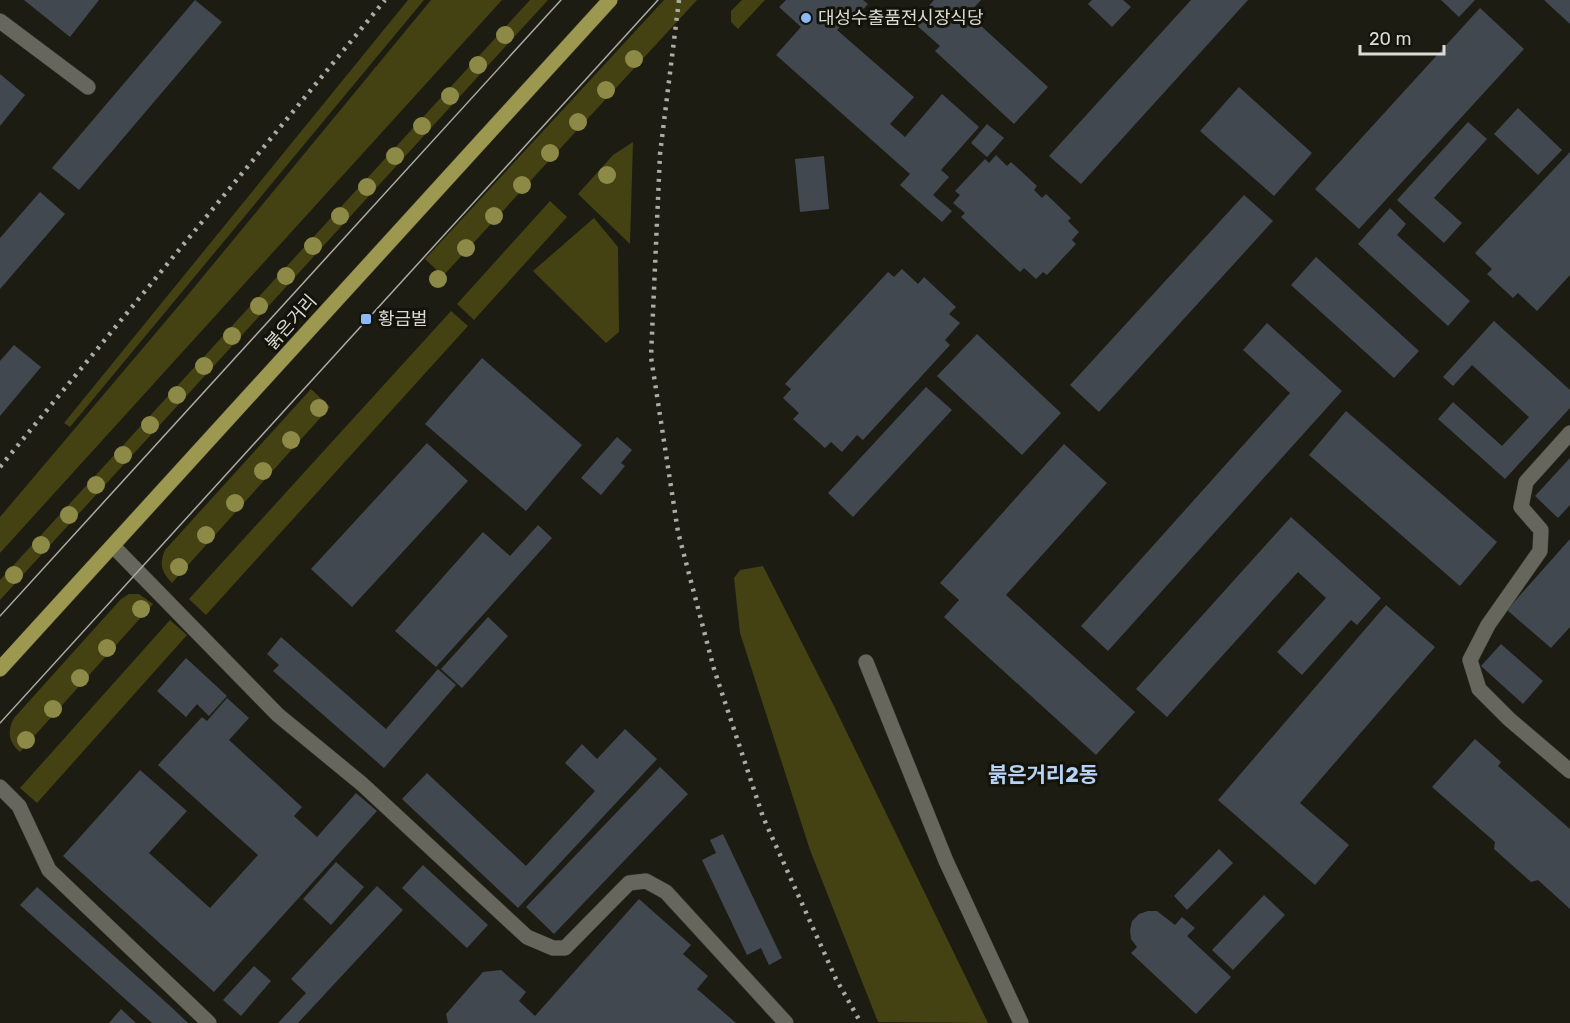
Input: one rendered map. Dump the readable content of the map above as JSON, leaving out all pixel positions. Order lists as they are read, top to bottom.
{
  "streets": {
    "main road": ["붉은거리"]
  },
  "districts": ["붉은거리2동"],
  "places": {
    "other": ["대성수출품전시장식당"],
    "transit": ["황금벌"]
  },
  "scale_bar": "20 m"
}
